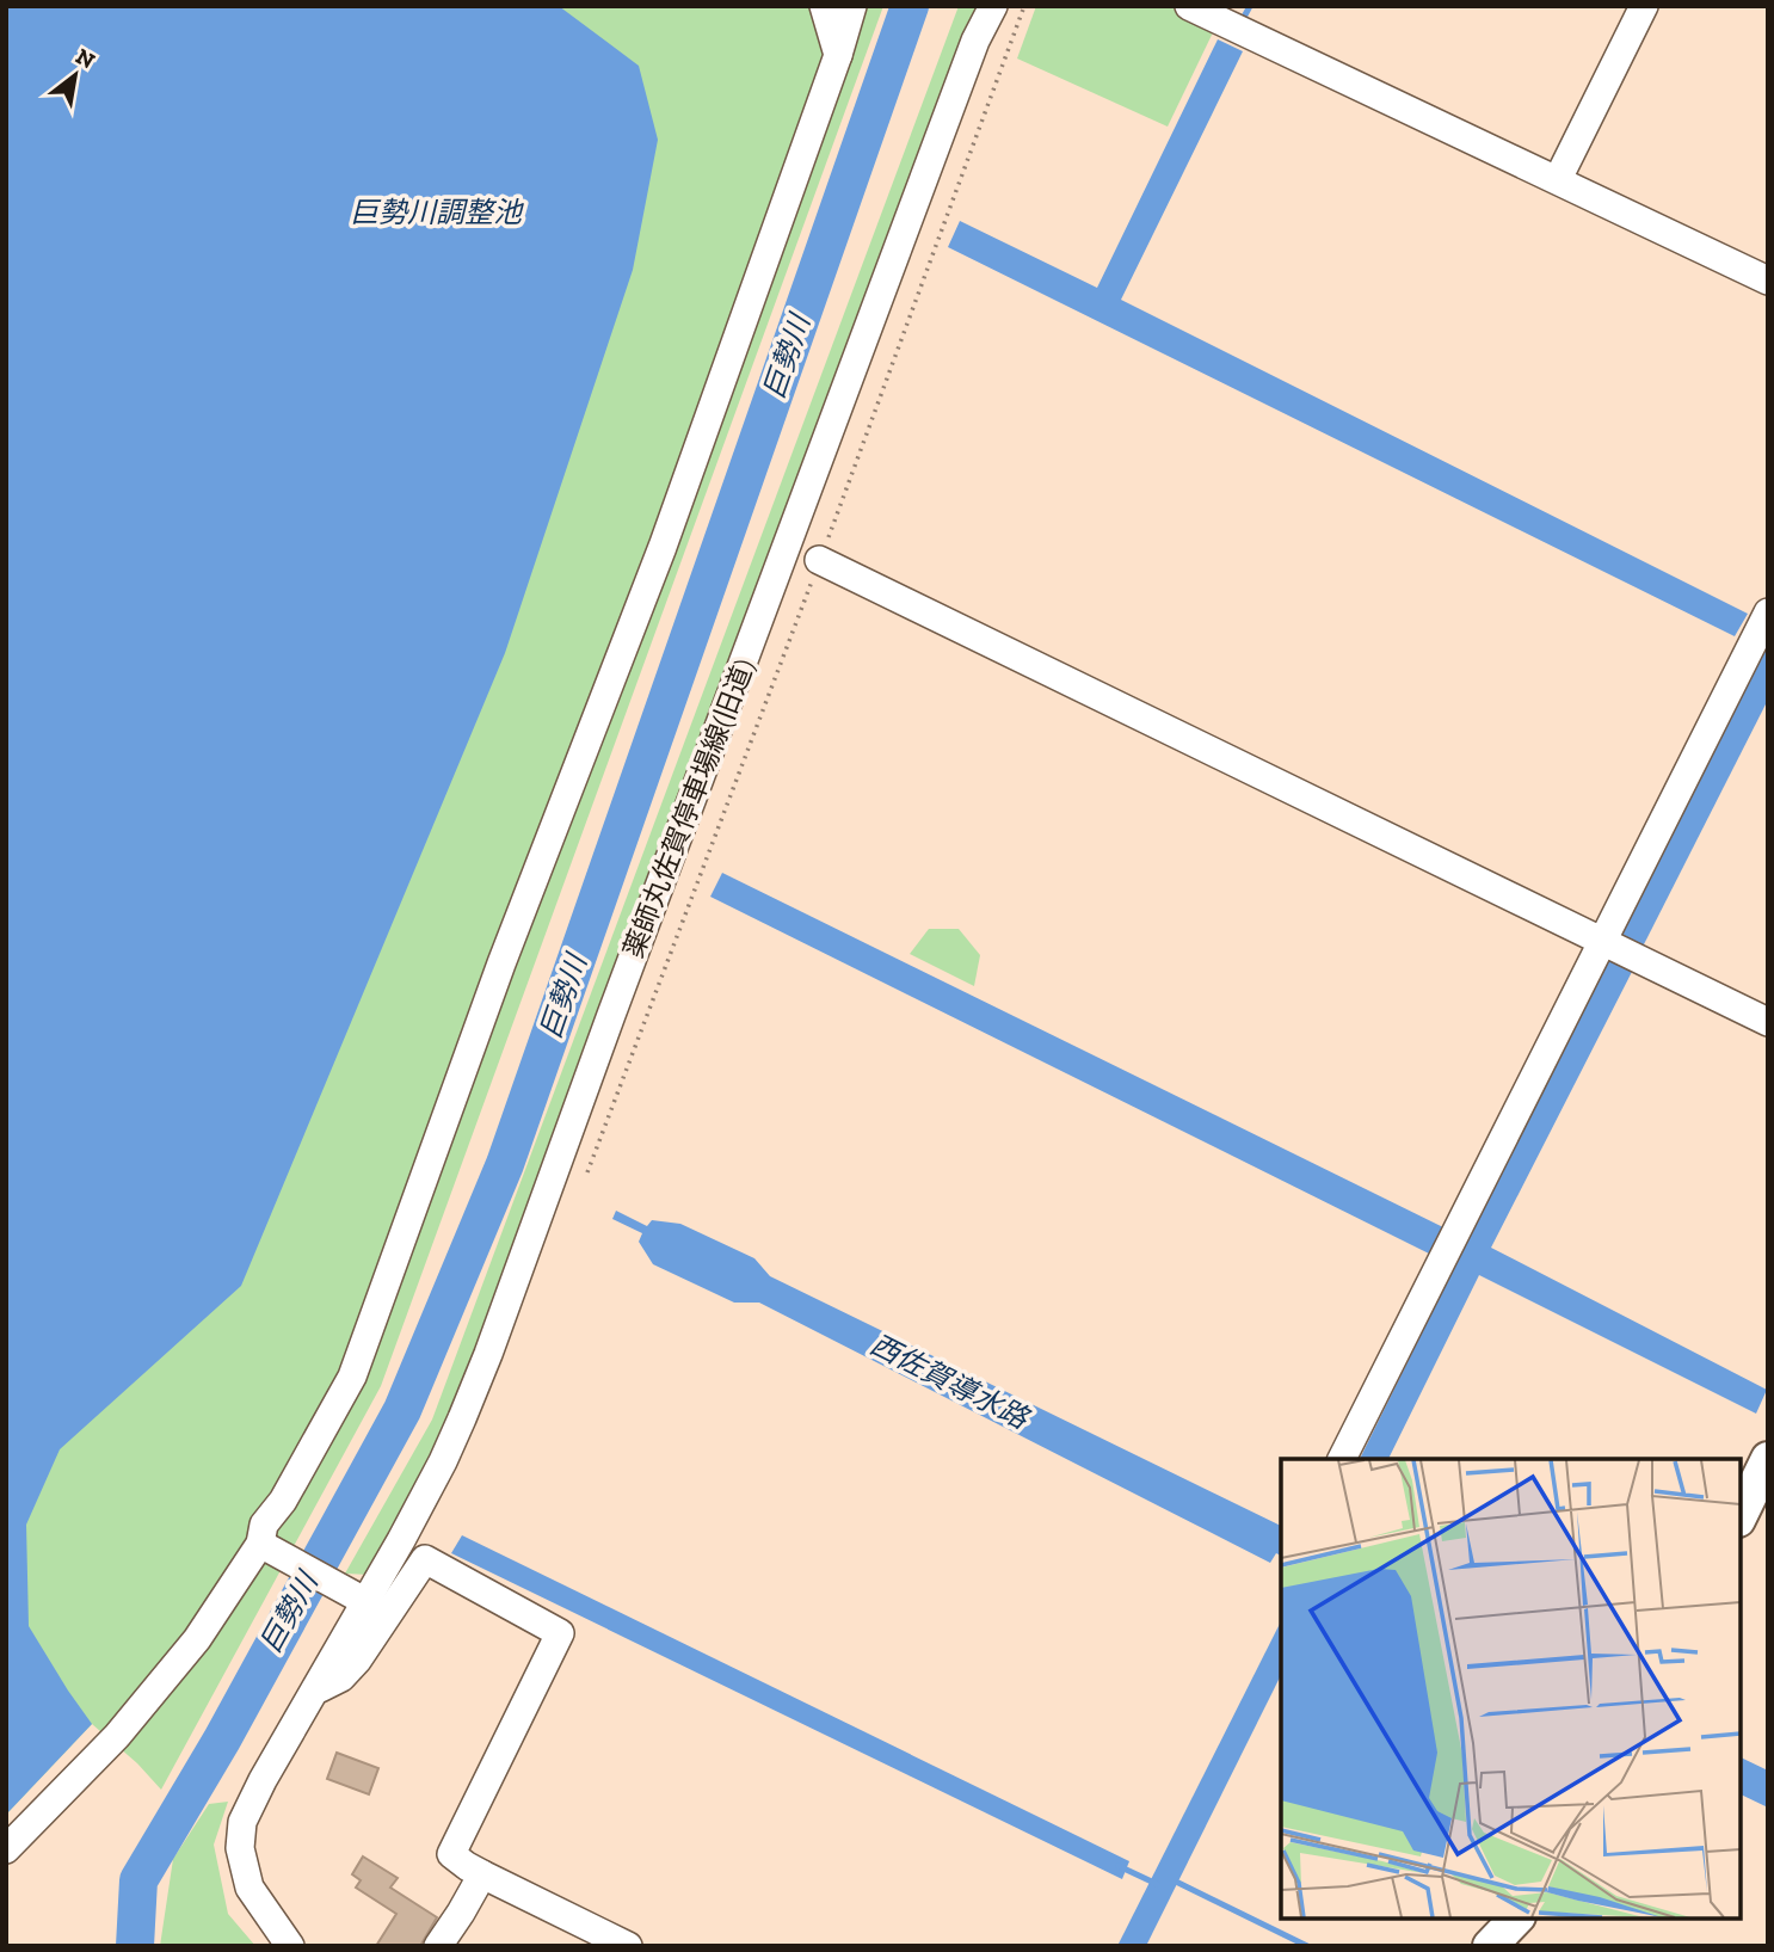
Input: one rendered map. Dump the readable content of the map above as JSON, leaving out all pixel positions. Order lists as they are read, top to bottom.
{
  "streets": {
    "street": ["薬師丸佐賀停車場線(旧道)"]
  },
  "water": ["巨勢川調整池", "巨勢川", "西佐賀導水路"],
  "north": "top right"
}
